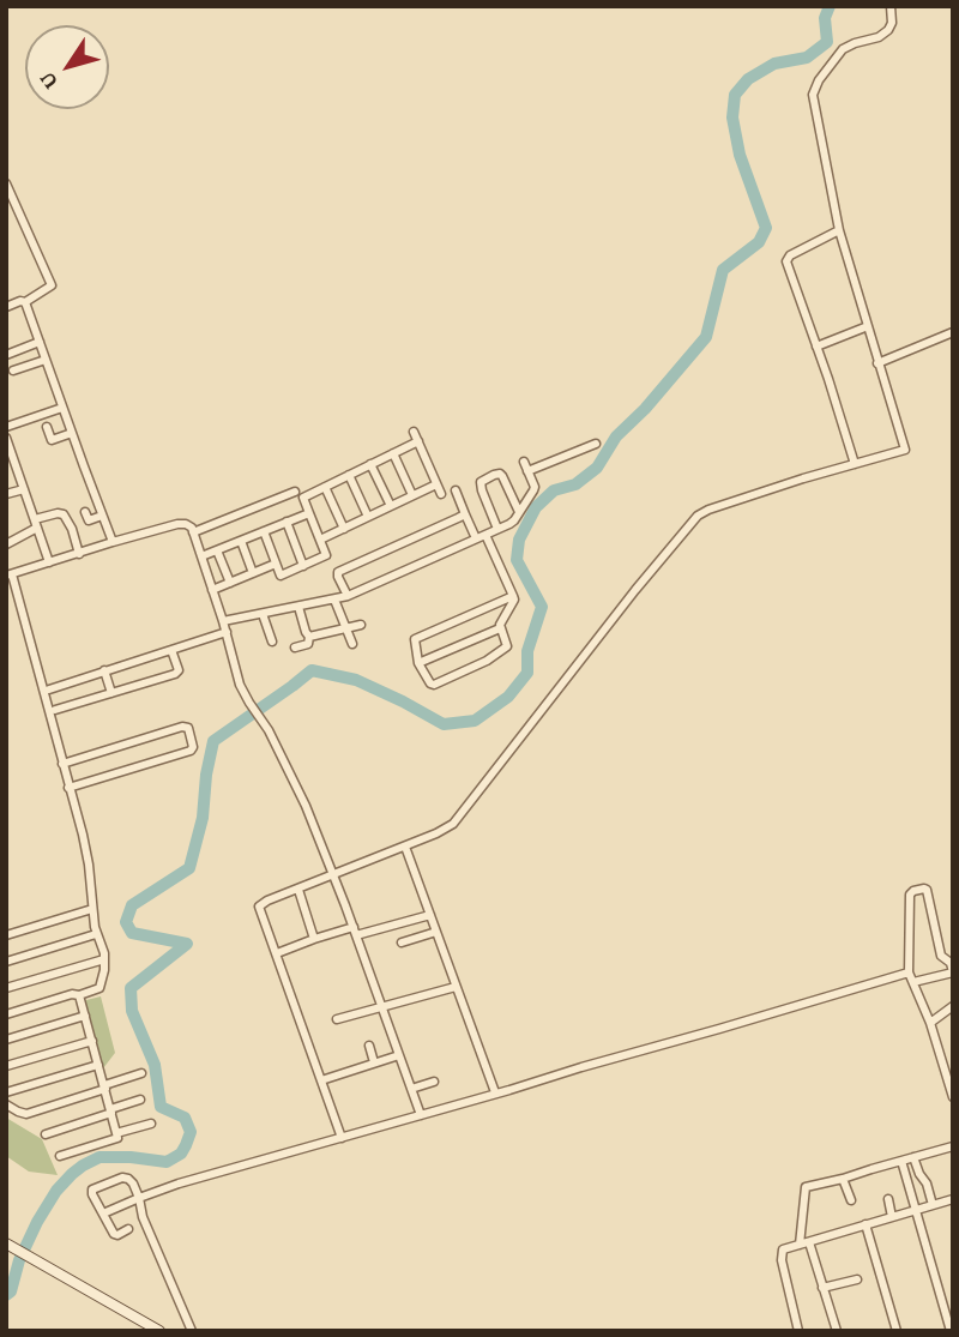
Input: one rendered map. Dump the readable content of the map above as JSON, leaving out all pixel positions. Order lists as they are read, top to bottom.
{
  "north": "bottom left"
}
